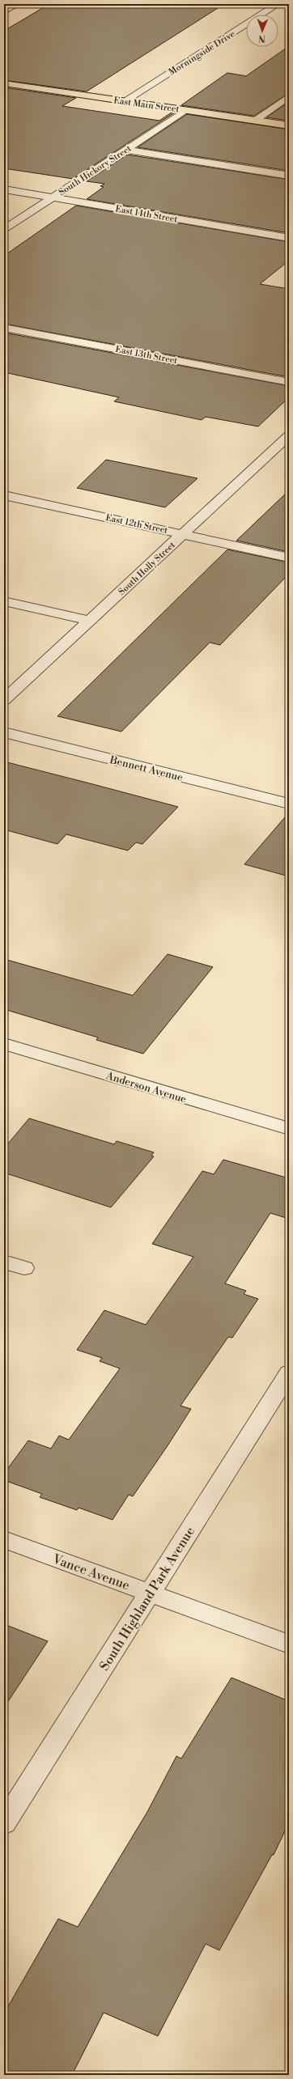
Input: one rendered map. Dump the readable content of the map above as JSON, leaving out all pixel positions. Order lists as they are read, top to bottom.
{
  "streets": {
    "main road": ["East Main Street"],
    "street": [
      "Morningside Drive",
      "South Hickory Street",
      "East 14th Street",
      "East 13th Street",
      "East 12th Street",
      "South Holly Street",
      "Bennett Avenue",
      "Anderson Avenue",
      "Vance Avenue",
      "South Highland Park Avenue"
    ]
  },
  "crossings": [
    ["Morningside Drive", "East Main Street"],
    ["East Main Street", "South Hickory Street"],
    ["South Hickory Street", "East 14th Street"],
    ["East 12th Street", "South Holly Street"],
    ["Vance Avenue", "South Highland Park Avenue"]
  ],
  "north": "bottom"
}
